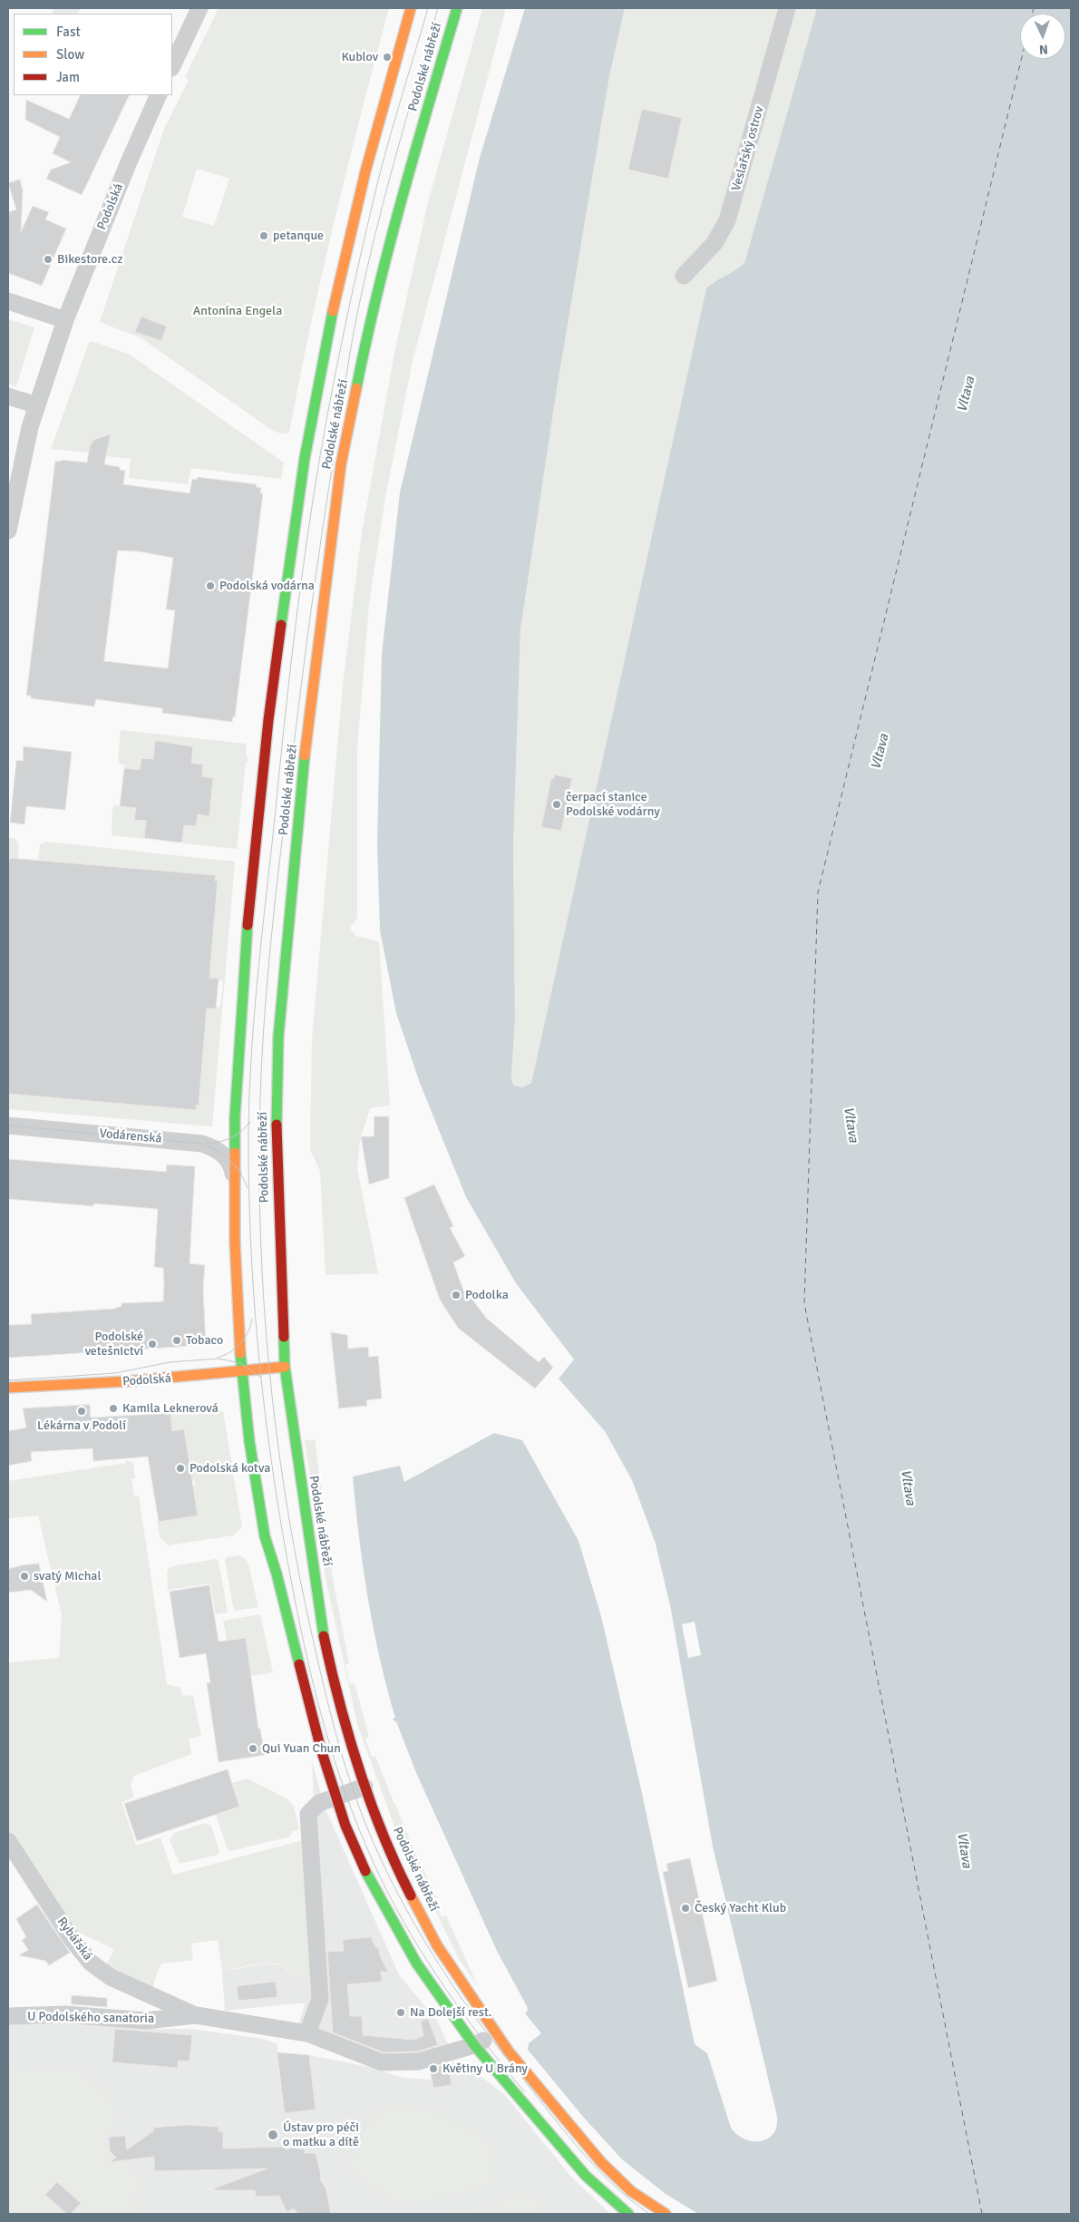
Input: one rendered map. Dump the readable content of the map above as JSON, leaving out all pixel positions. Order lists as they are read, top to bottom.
{
  "streets": {
    "main road": ["Podolské nábřeží", "Podolská"],
    "street": [
      "Veslařský ostrov",
      "Vodárenská",
      "Rybářská",
      "U Podolského sanatoria"
    ]
  },
  "crossings": [
    ["Podolské nábřeží", "Podolská"],
    ["Podolské nábřeží", "Vodárenská"],
    ["Podolské nábřeží", "U Podolského sanatoria"],
    ["Rybářská", "U Podolského sanatoria"]
  ],
  "water": ["Vltava"],
  "parks": ["Antonína Engela"],
  "places": [
    "Kublov",
    "petanque",
    "Bikestore.cz",
    "Podolská vodárna",
    "čerpací stanice Podolské vodárny",
    "Podolka",
    "Tobaco",
    "Podolské vetešnictví",
    "Kamila Leknerová",
    "Lékárna v Podolí",
    "Podolská kotva",
    "svatý Michal",
    "Qui Yuan Chun",
    "Český Yacht Klub",
    "Na Dolejší rest.",
    "Květiny U Brány",
    "Ústav pro péči o matku a dítě"
  ],
  "legend": ["Fast", "Slow", "Jam"],
  "north": "bottom"
}
